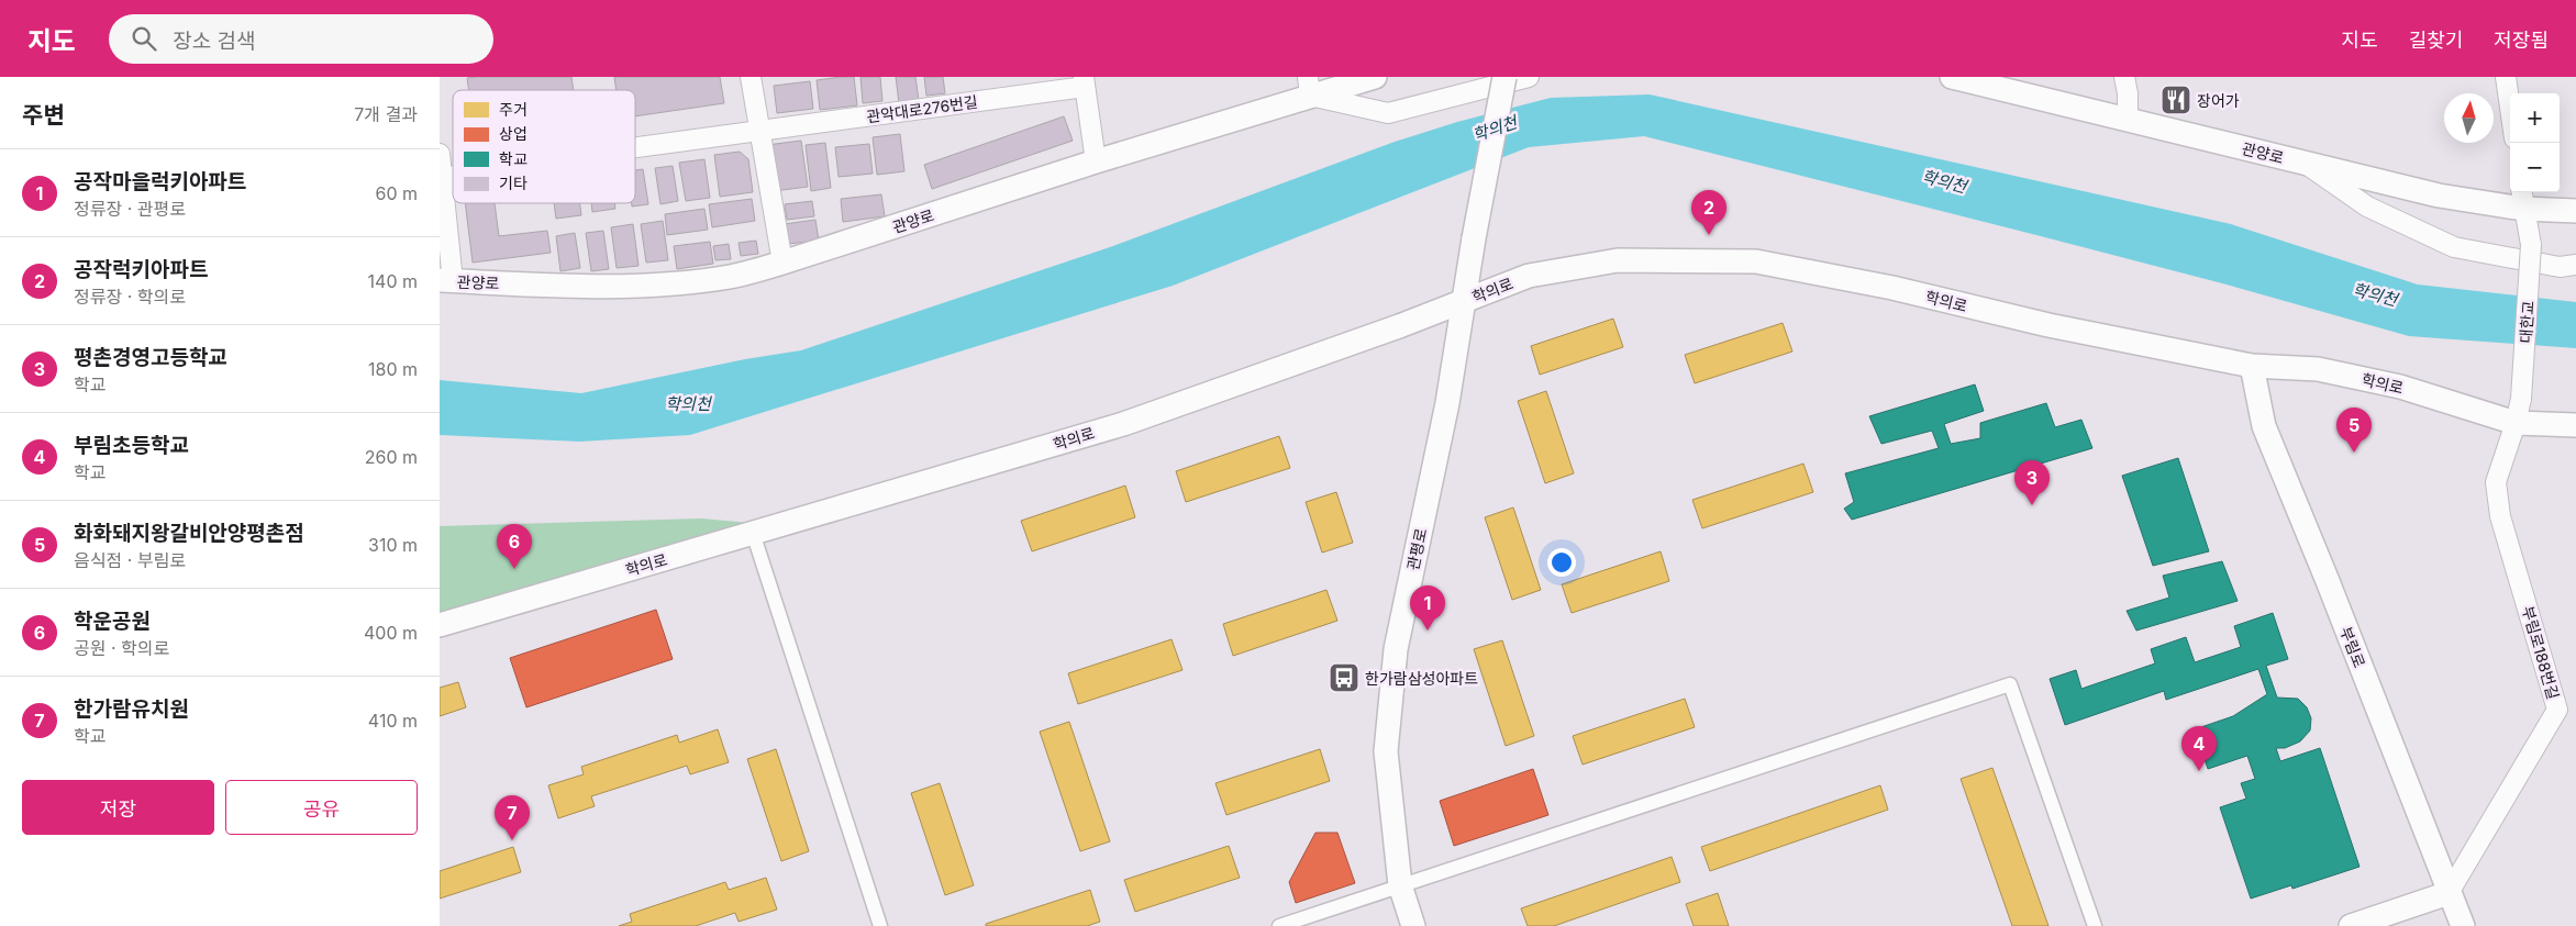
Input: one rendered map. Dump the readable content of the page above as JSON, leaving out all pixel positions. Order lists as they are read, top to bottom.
{
  "streets": {
    "street": [
      "관악대로276번길",
      "관양로",
      "학의로",
      "대한교",
      "관평로",
      "부림로",
      "부림로188번길"
    ]
  },
  "crossings": [
    ["관양로", "대한교"],
    ["학의로", "대한교"],
    ["학의로", "관평로"],
    ["학의로", "부림로"],
    ["학의로", "부림로188번길"],
    ["대한교", "부림로188번길"],
    ["부림로", "부림로188번길"]
  ],
  "water": ["학의천"],
  "places": {
    "restaurant": ["장어가"],
    "bus stop": ["한가람삼성아파트"]
  },
  "legend": [
    "주거",
    "상업",
    "학교",
    "기타"
  ],
  "north": "top",
  "page": {
    "header": "지도",
    "search": "장소 검색",
    "nav": ["지도", "길찾기", "저장됨"],
    "heading": ["주변", "7개 결과"],
    "map_buttons": ["+", "−"],
    "list": [
      {
        "mark": "1",
        "name": "공작마을럭키아파트",
        "note": "정류장 · 관평로",
        "value": "60 m"
      },
      {
        "mark": "2",
        "name": "공작럭키아파트",
        "note": "정류장 · 학의로",
        "value": "140 m"
      },
      {
        "mark": "3",
        "name": "평촌경영고등학교",
        "note": "학교",
        "value": "180 m"
      },
      {
        "mark": "4",
        "name": "부림초등학교",
        "note": "학교",
        "value": "260 m"
      },
      {
        "mark": "5",
        "name": "화화돼지왕갈비안양평촌점",
        "note": "음식점 · 부림로",
        "value": "310 m"
      },
      {
        "mark": "6",
        "name": "학운공원",
        "note": "공원 · 학의로",
        "value": "400 m"
      },
      {
        "mark": "7",
        "name": "한가람유치원",
        "note": "학교",
        "value": "410 m"
      }
    ],
    "pins": [
      "2",
      "5",
      "3",
      "6",
      "1",
      "4",
      "7"
    ],
    "buttons": ["저장", "공유"]
  }
}
